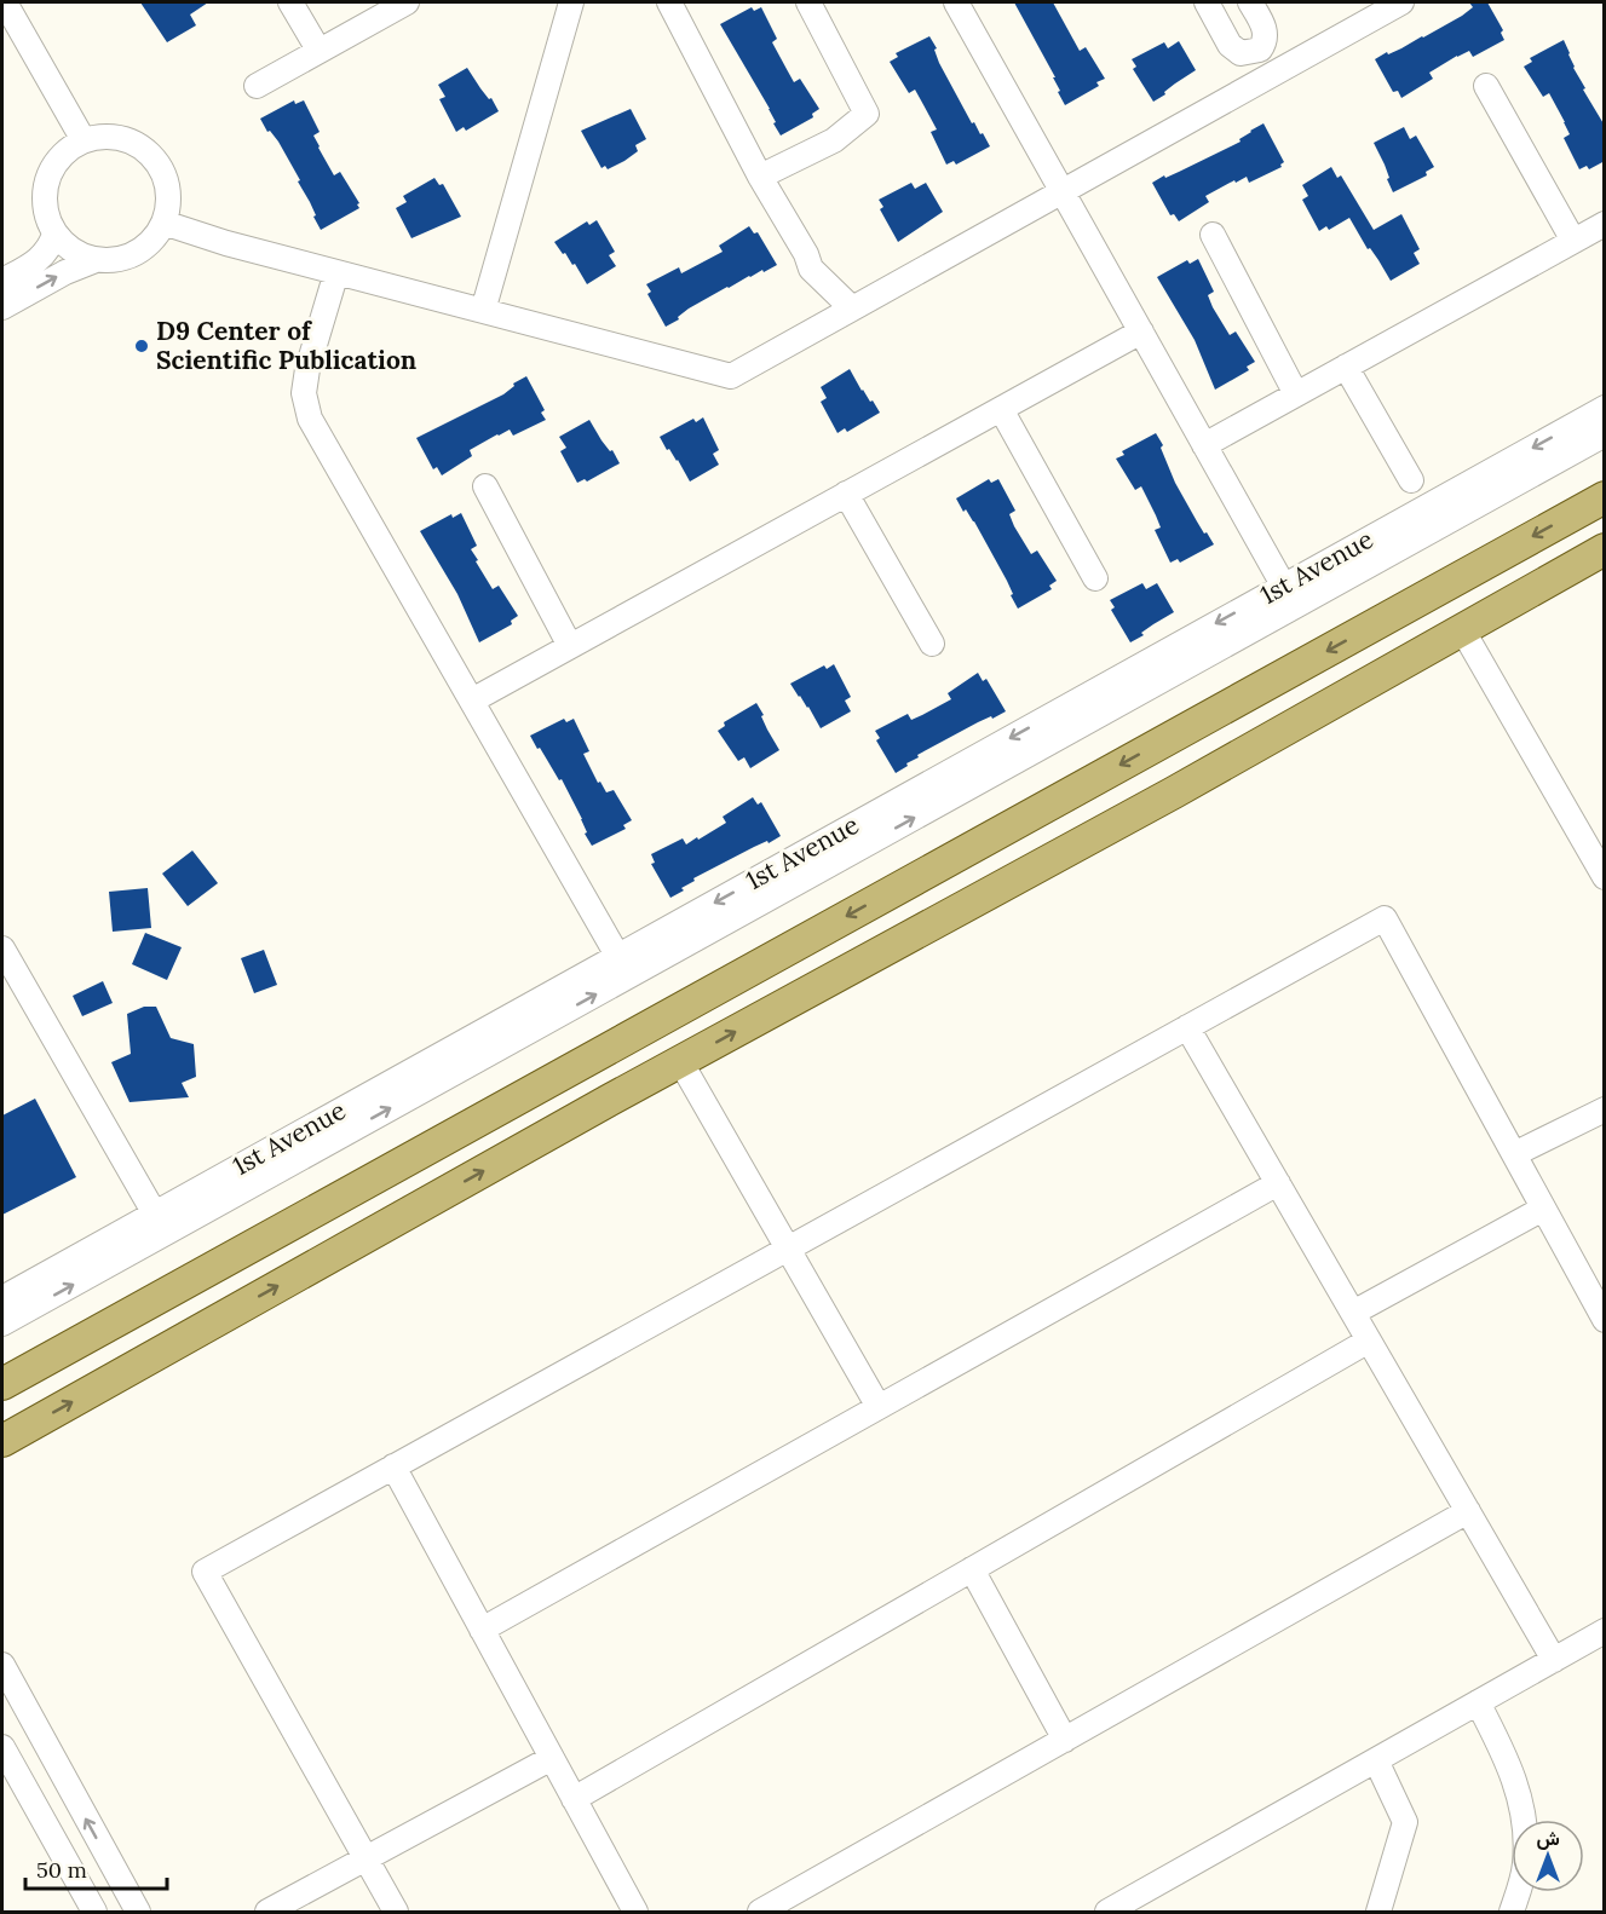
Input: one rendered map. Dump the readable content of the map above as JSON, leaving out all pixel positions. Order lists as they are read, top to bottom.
{
  "streets": {
    "street": ["1st Avenue"]
  },
  "places": ["D9 Center of Scientific Publication"],
  "scale_bar": "50 m",
  "north": "top"
}
